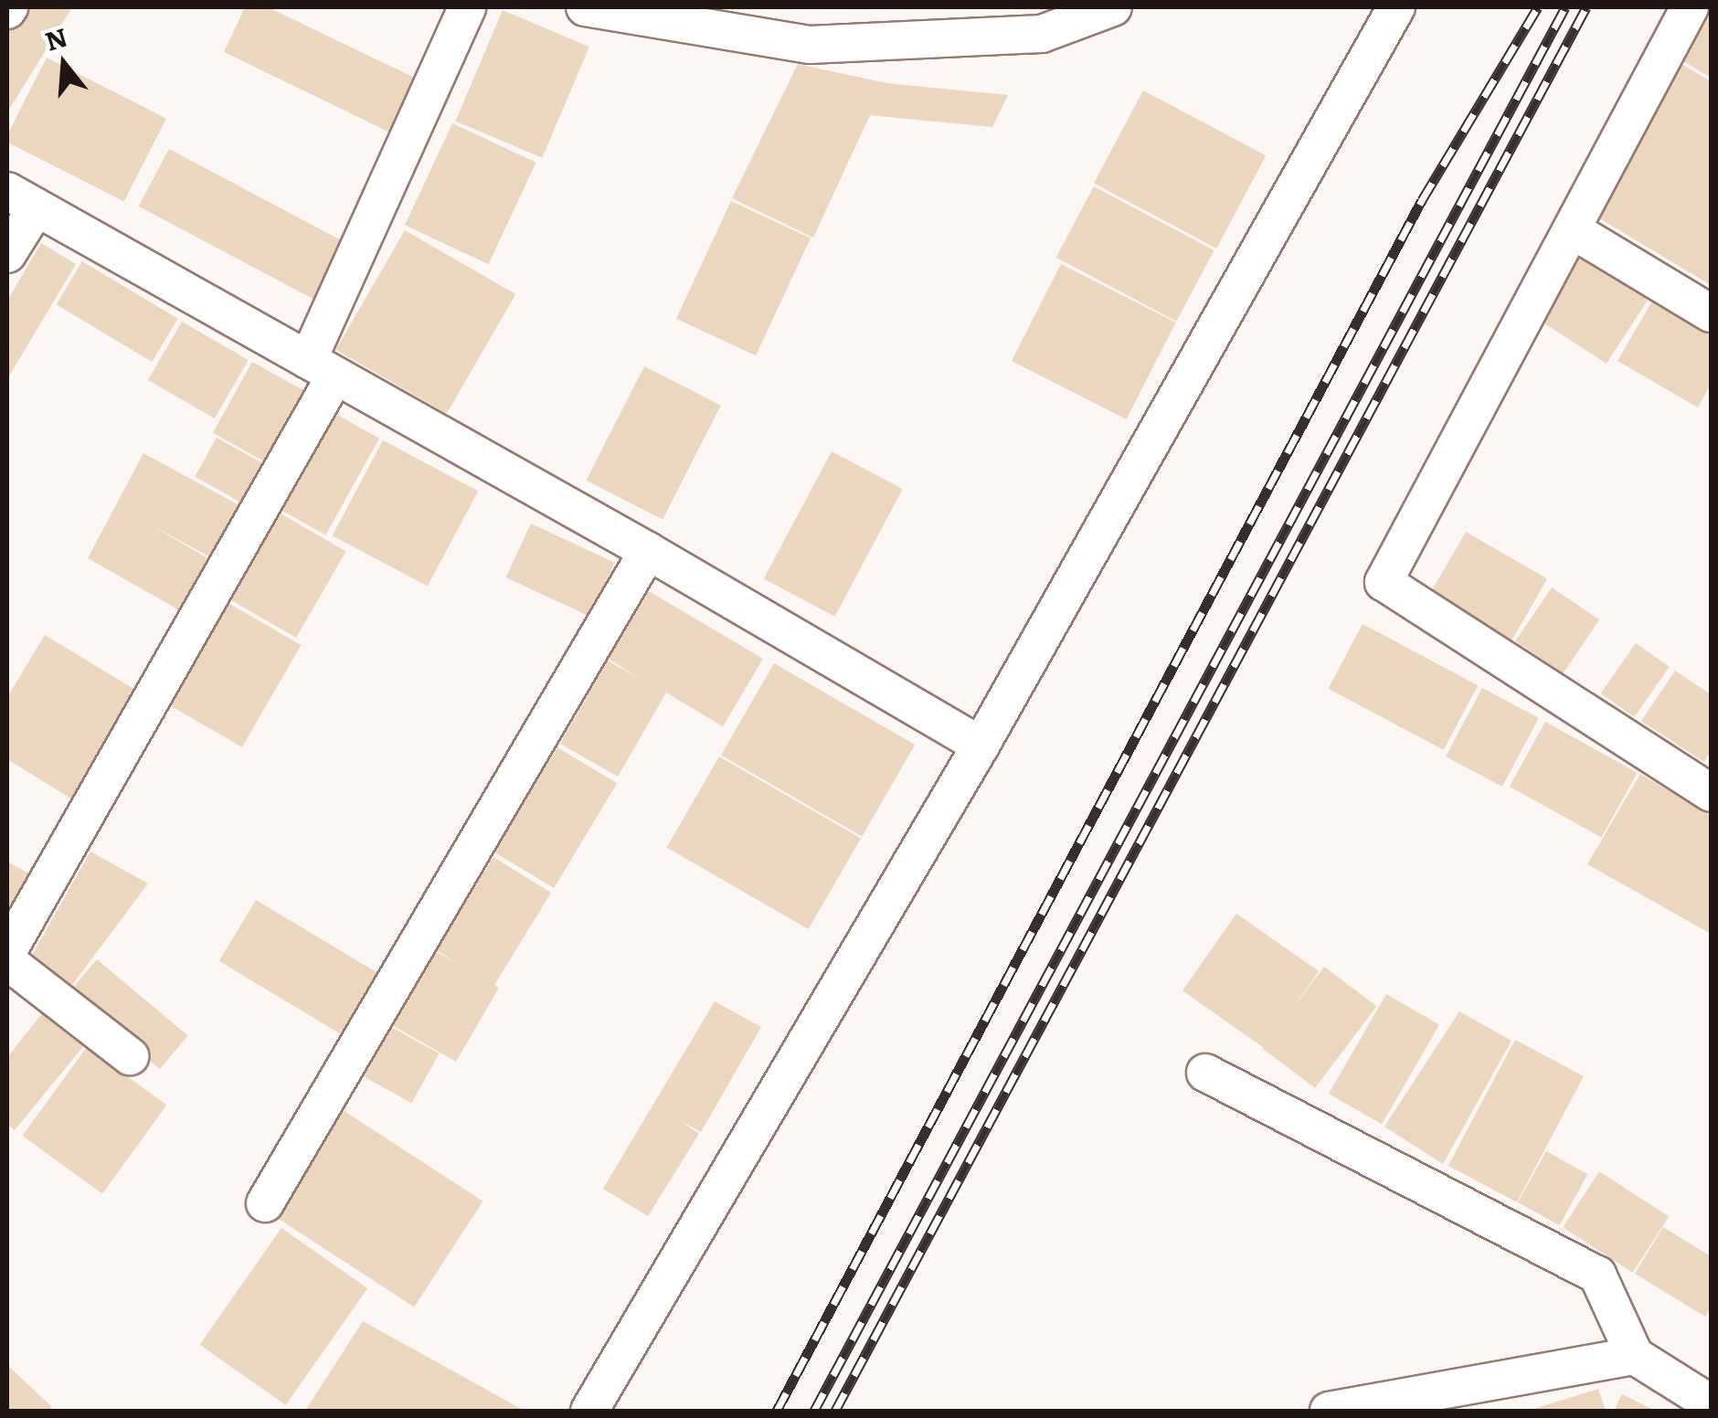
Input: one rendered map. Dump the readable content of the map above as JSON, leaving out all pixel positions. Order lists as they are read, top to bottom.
{
  "north": "top"
}
